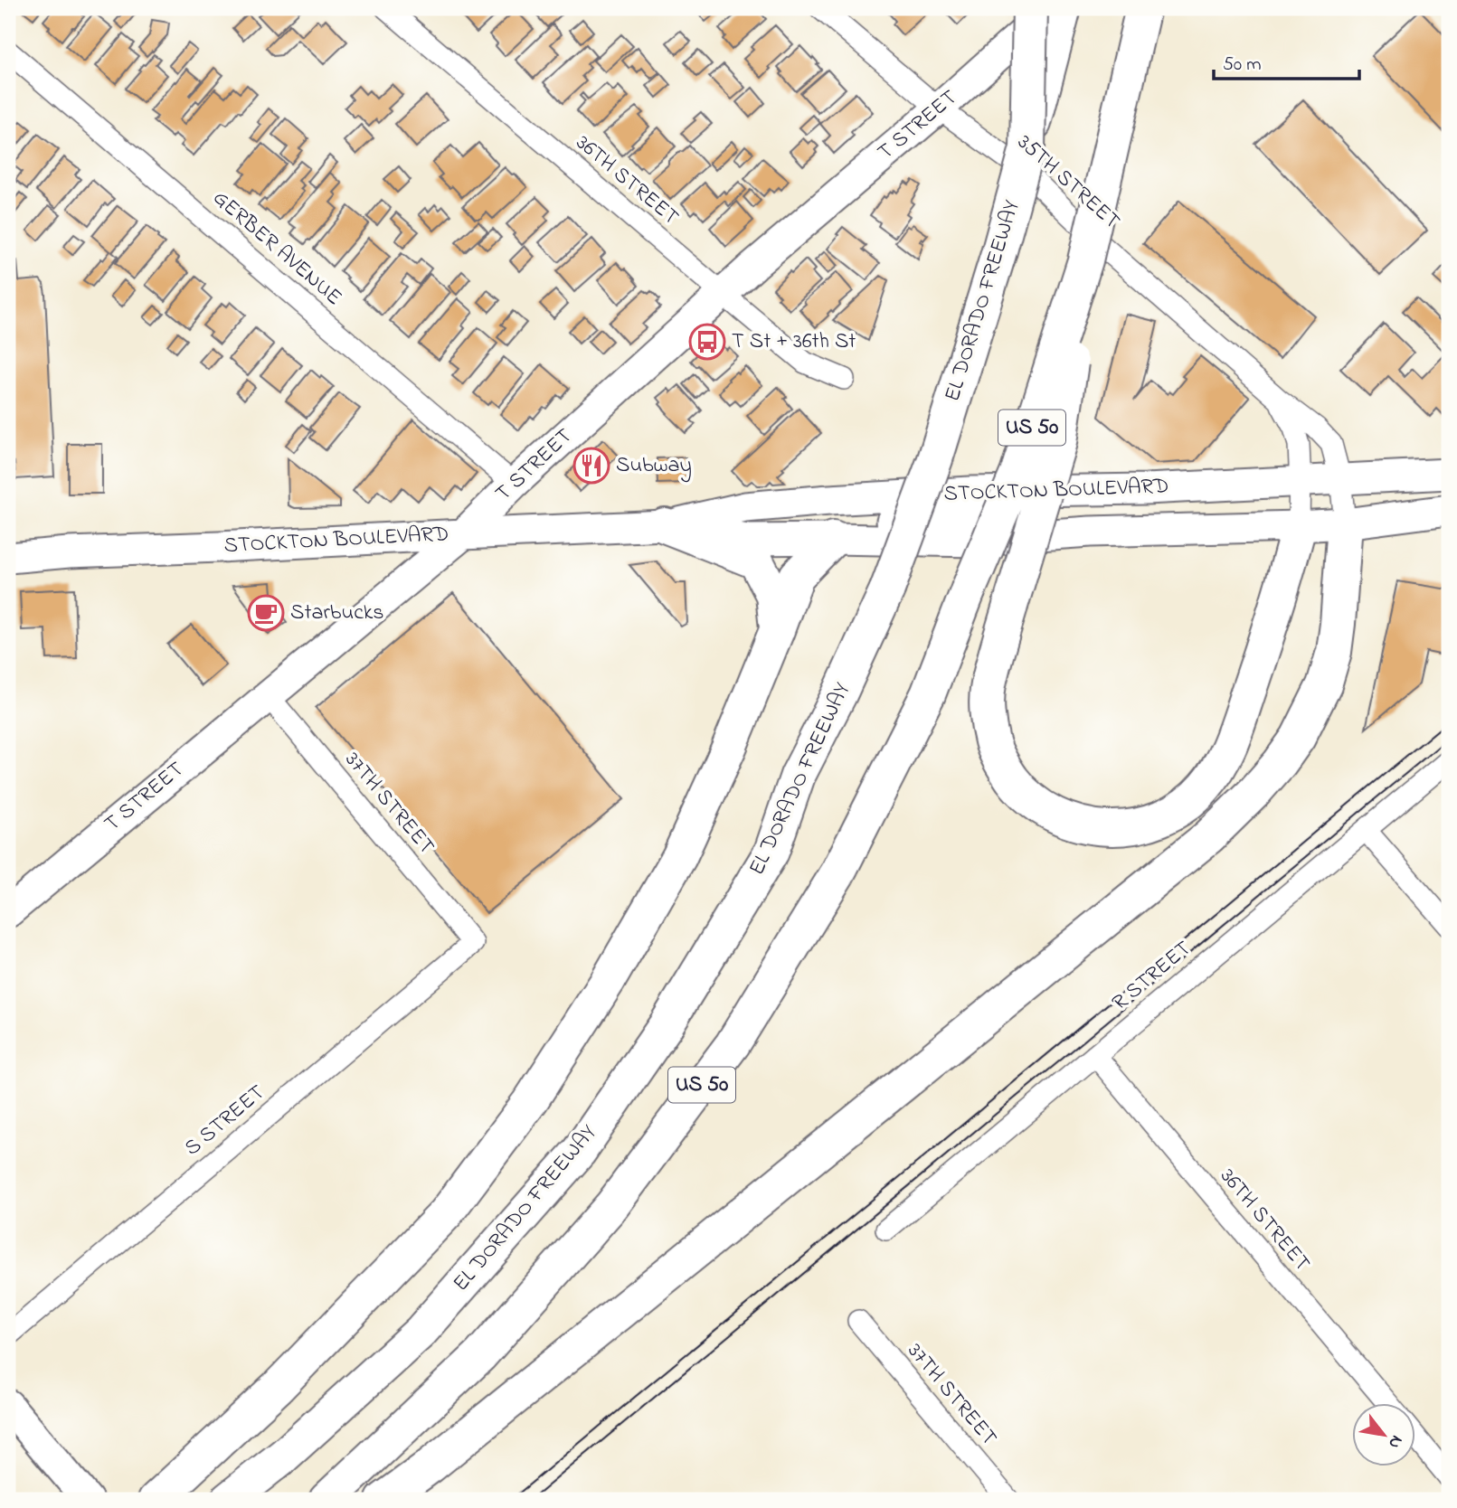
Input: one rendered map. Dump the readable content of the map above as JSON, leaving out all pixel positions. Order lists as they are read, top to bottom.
{
  "streets": {
    "highway": ["EL DORADO FREEWAY", "US 50"],
    "main road": ["T STREET", "STOCKTON BOULEVARD"],
    "street": [
      "36TH STREET",
      "35TH STREET",
      "GERBER AVENUE",
      "37TH STREET",
      "R STREET",
      "S STREET"
    ]
  },
  "crossings": [
    ["T STREET", "36TH STREET"],
    ["T STREET", "35TH STREET"],
    ["T STREET", "GERBER AVENUE"],
    ["T STREET", "STOCKTON BOULEVARD"],
    ["T STREET", "37TH STREET"],
    ["36TH STREET", "R STREET"],
    ["35TH STREET", "STOCKTON BOULEVARD"],
    ["37TH STREET", "S STREET"]
  ],
  "places": {
    "bus stop": ["T St + 36th St"],
    "restaurant": ["Subway"],
    "cafe": ["Starbucks"]
  },
  "scale_bar": "50 m",
  "north": "bottom right"
}
